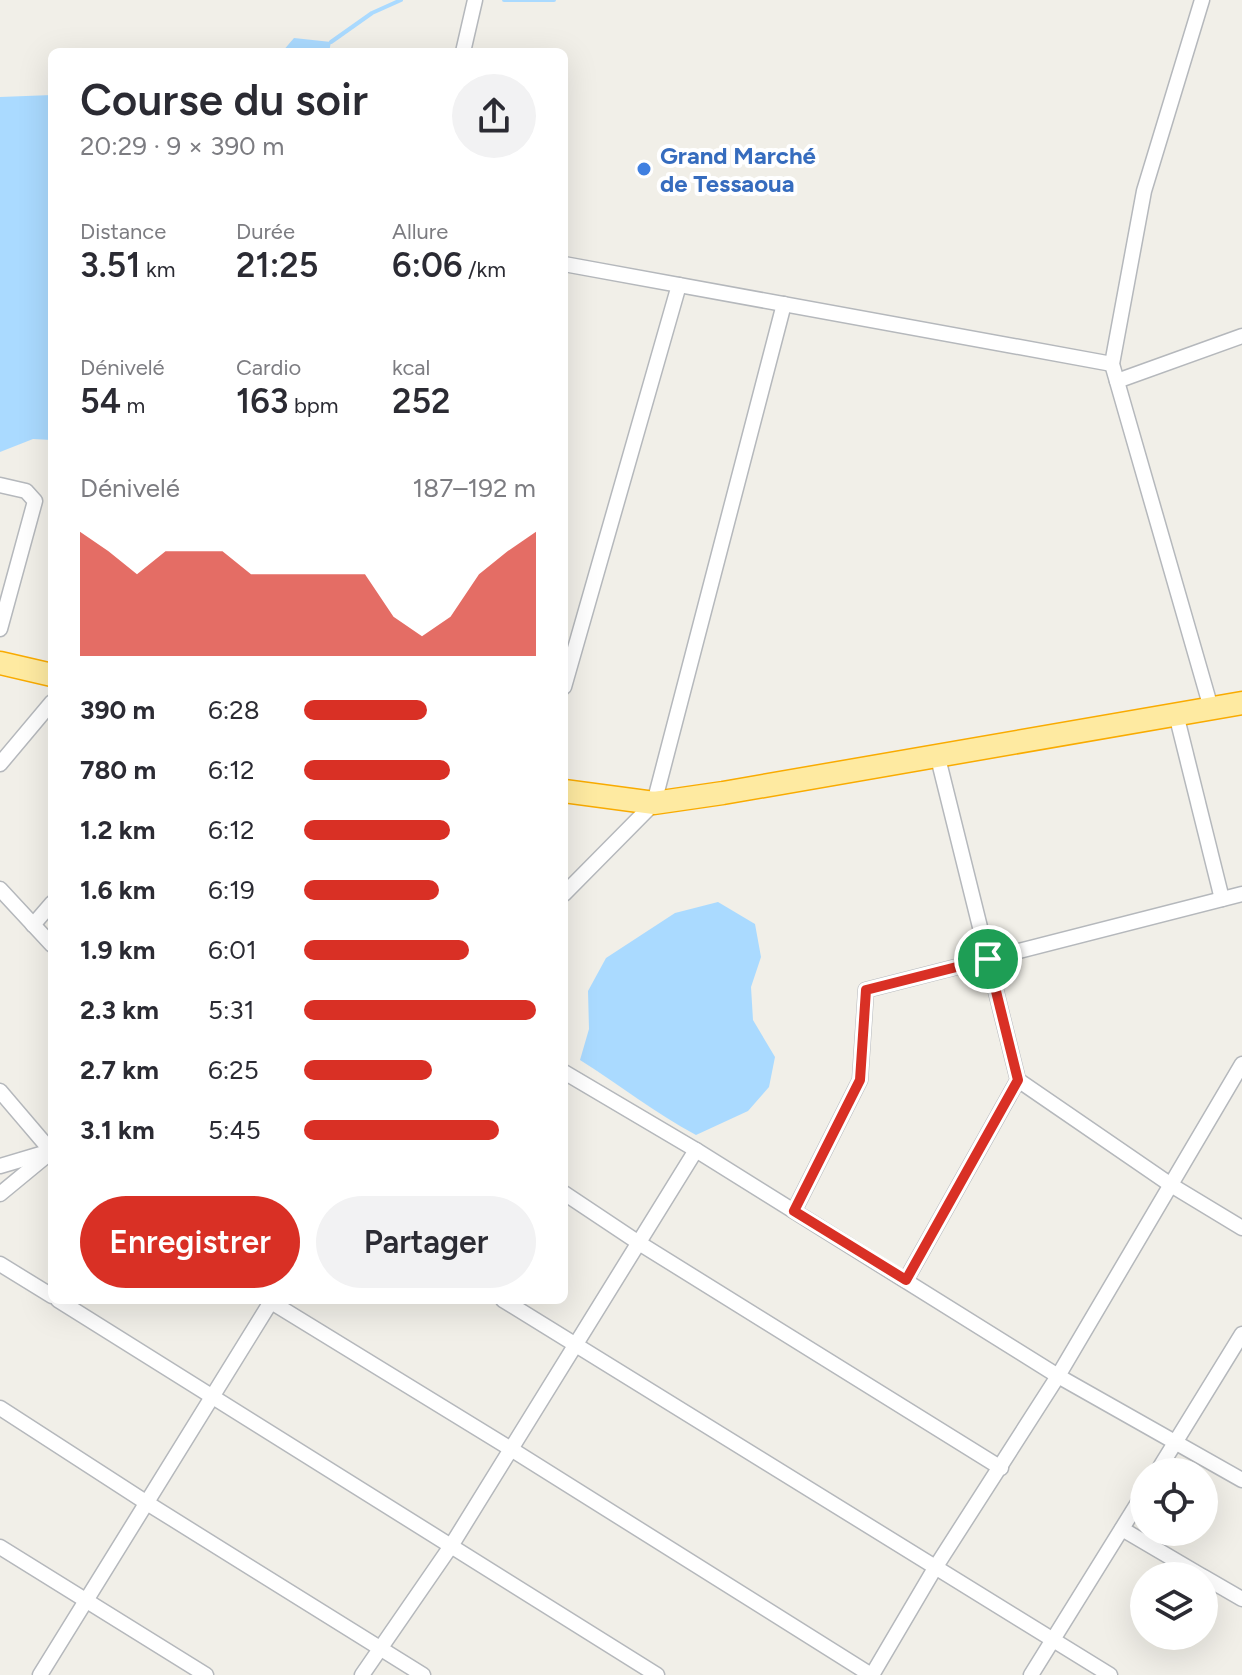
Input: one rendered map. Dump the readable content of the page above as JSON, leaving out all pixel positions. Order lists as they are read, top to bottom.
{
  "places": ["Grand Marché de Tessaoua"],
  "page": {
    "heading": ["Course du soir", "20:29 · 9 × 390 m"],
    "stats": [
      ["Distance", "3.51 km"],
      ["Durée", "21:25"],
      ["Allure", "6:06 /km"],
      ["Dénivelé", "54 m"],
      ["Cardio", "163 bpm"],
      ["kcal", "252"]
    ],
    "chart": ["Dénivelé", "187–192 m"],
    "list": [
      {
        "name": "390 m",
        "note": "6:28"
      },
      {
        "name": "780 m",
        "note": "6:12"
      },
      {
        "name": "1.2 km",
        "note": "6:12"
      },
      {
        "name": "1.6 km",
        "note": "6:19"
      },
      {
        "name": "1.9 km",
        "note": "6:01"
      },
      {
        "name": "2.3 km",
        "note": "5:31"
      },
      {
        "name": "2.7 km",
        "note": "6:25"
      },
      {
        "name": "3.1 km",
        "note": "5:45"
      }
    ],
    "buttons": ["Enregistrer", "Partager"]
  }
}
